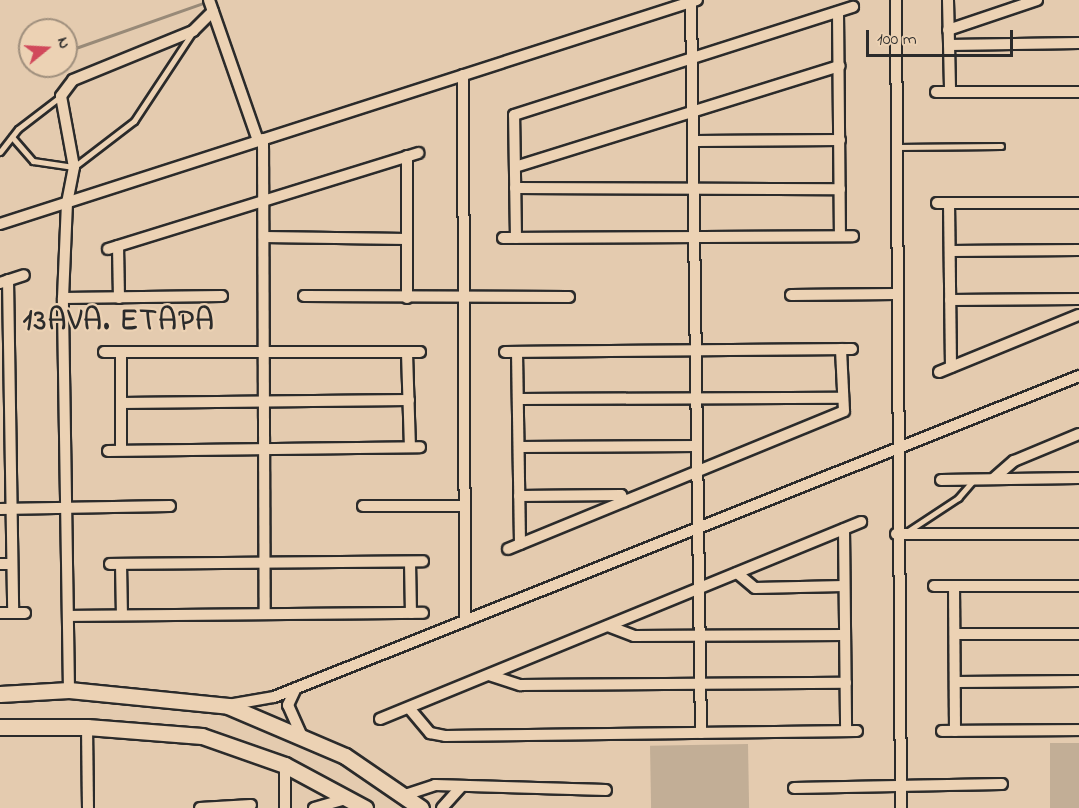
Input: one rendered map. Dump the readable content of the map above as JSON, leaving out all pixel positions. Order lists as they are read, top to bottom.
{
  "districts": ["13AVA. ETAPA"],
  "scale_bar": "100 m",
  "north": "right"
}
